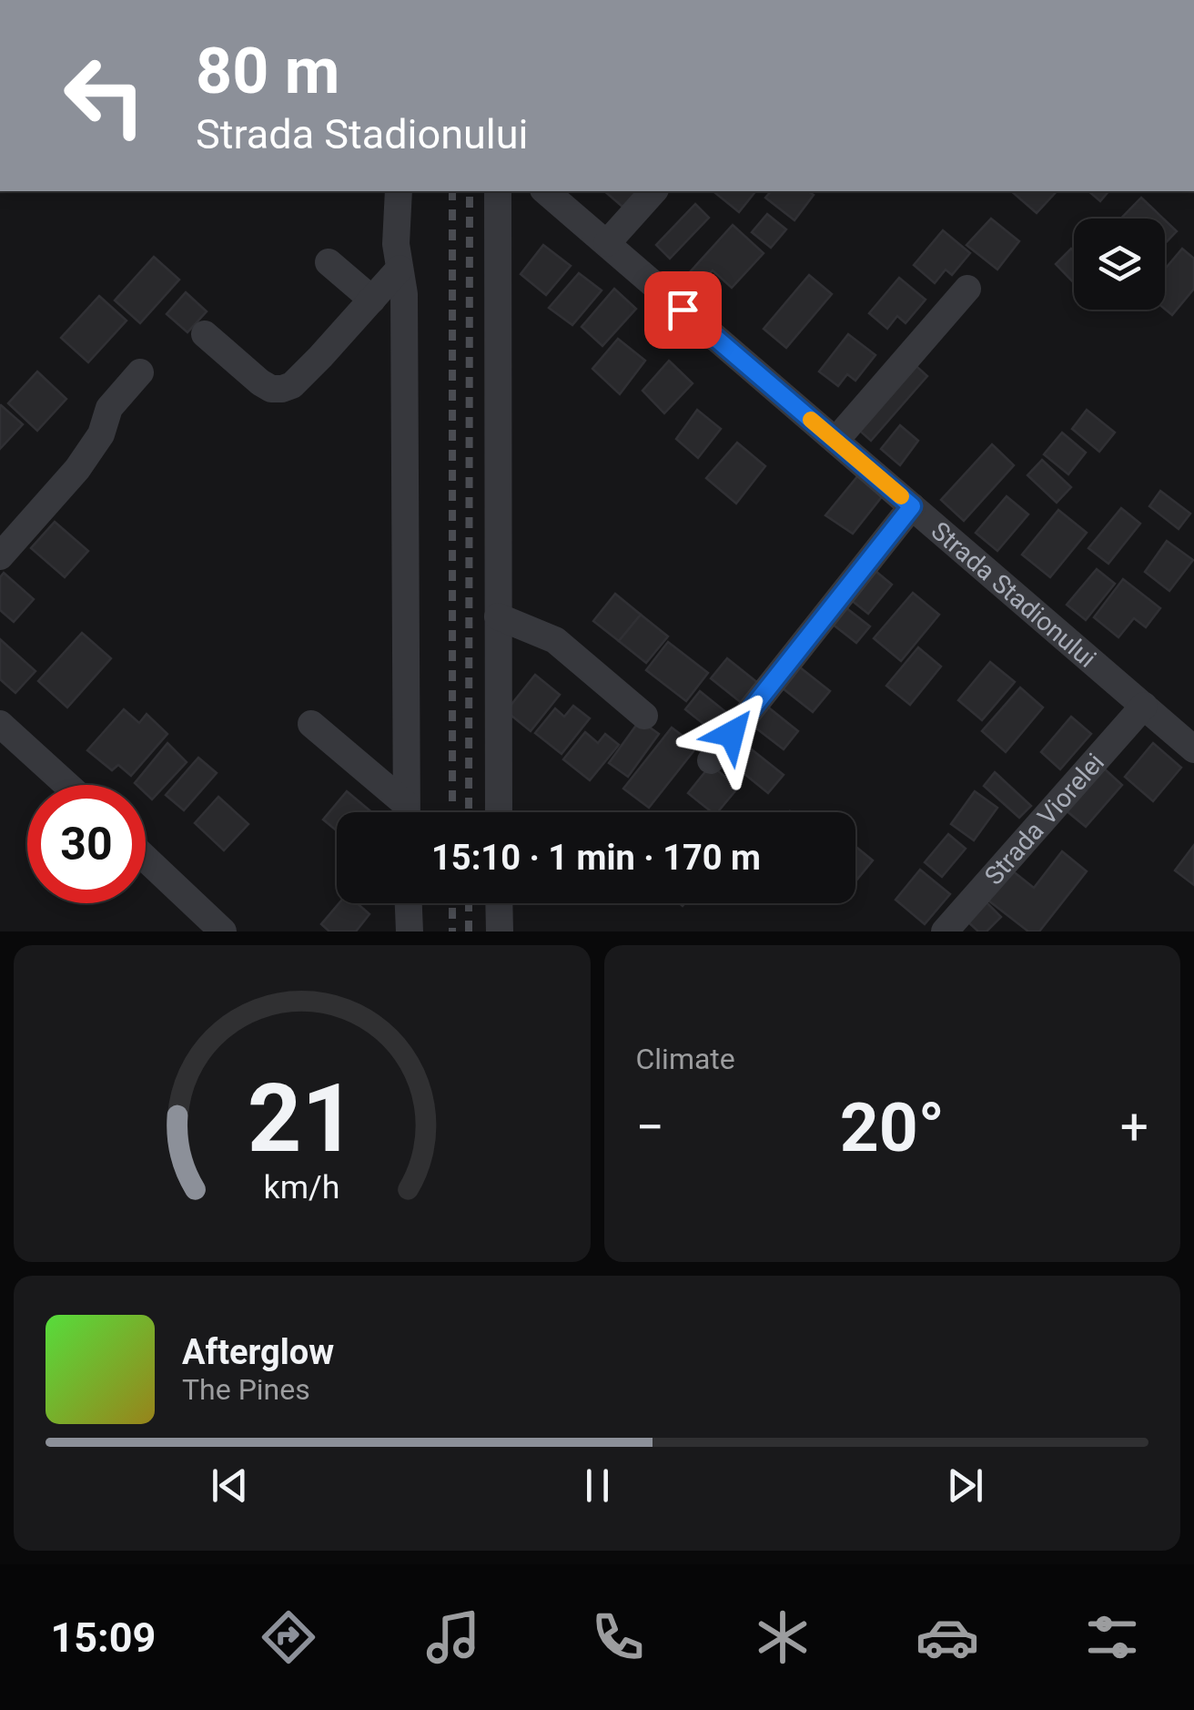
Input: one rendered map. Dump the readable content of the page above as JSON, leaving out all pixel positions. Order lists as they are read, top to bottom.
{
  "streets": {
    "street": ["Strada Stadionului", "Strada Viorelei"]
  },
  "crossings": [
    ["Strada Stadionului", "Strada Viorelei"]
  ],
  "page": {
    "turn": ["80 m", "Strada Stadionului"],
    "limit": "30",
    "trip": "15:10 · 1 min · 170 m",
    "tile": "Climate",
    "heat": ["−", "20°", "+"],
    "song": ["Afterglow", "The Pines"],
    "tabs": "15:09",
    "gauge": ["21", "km/h"]
  }
}
